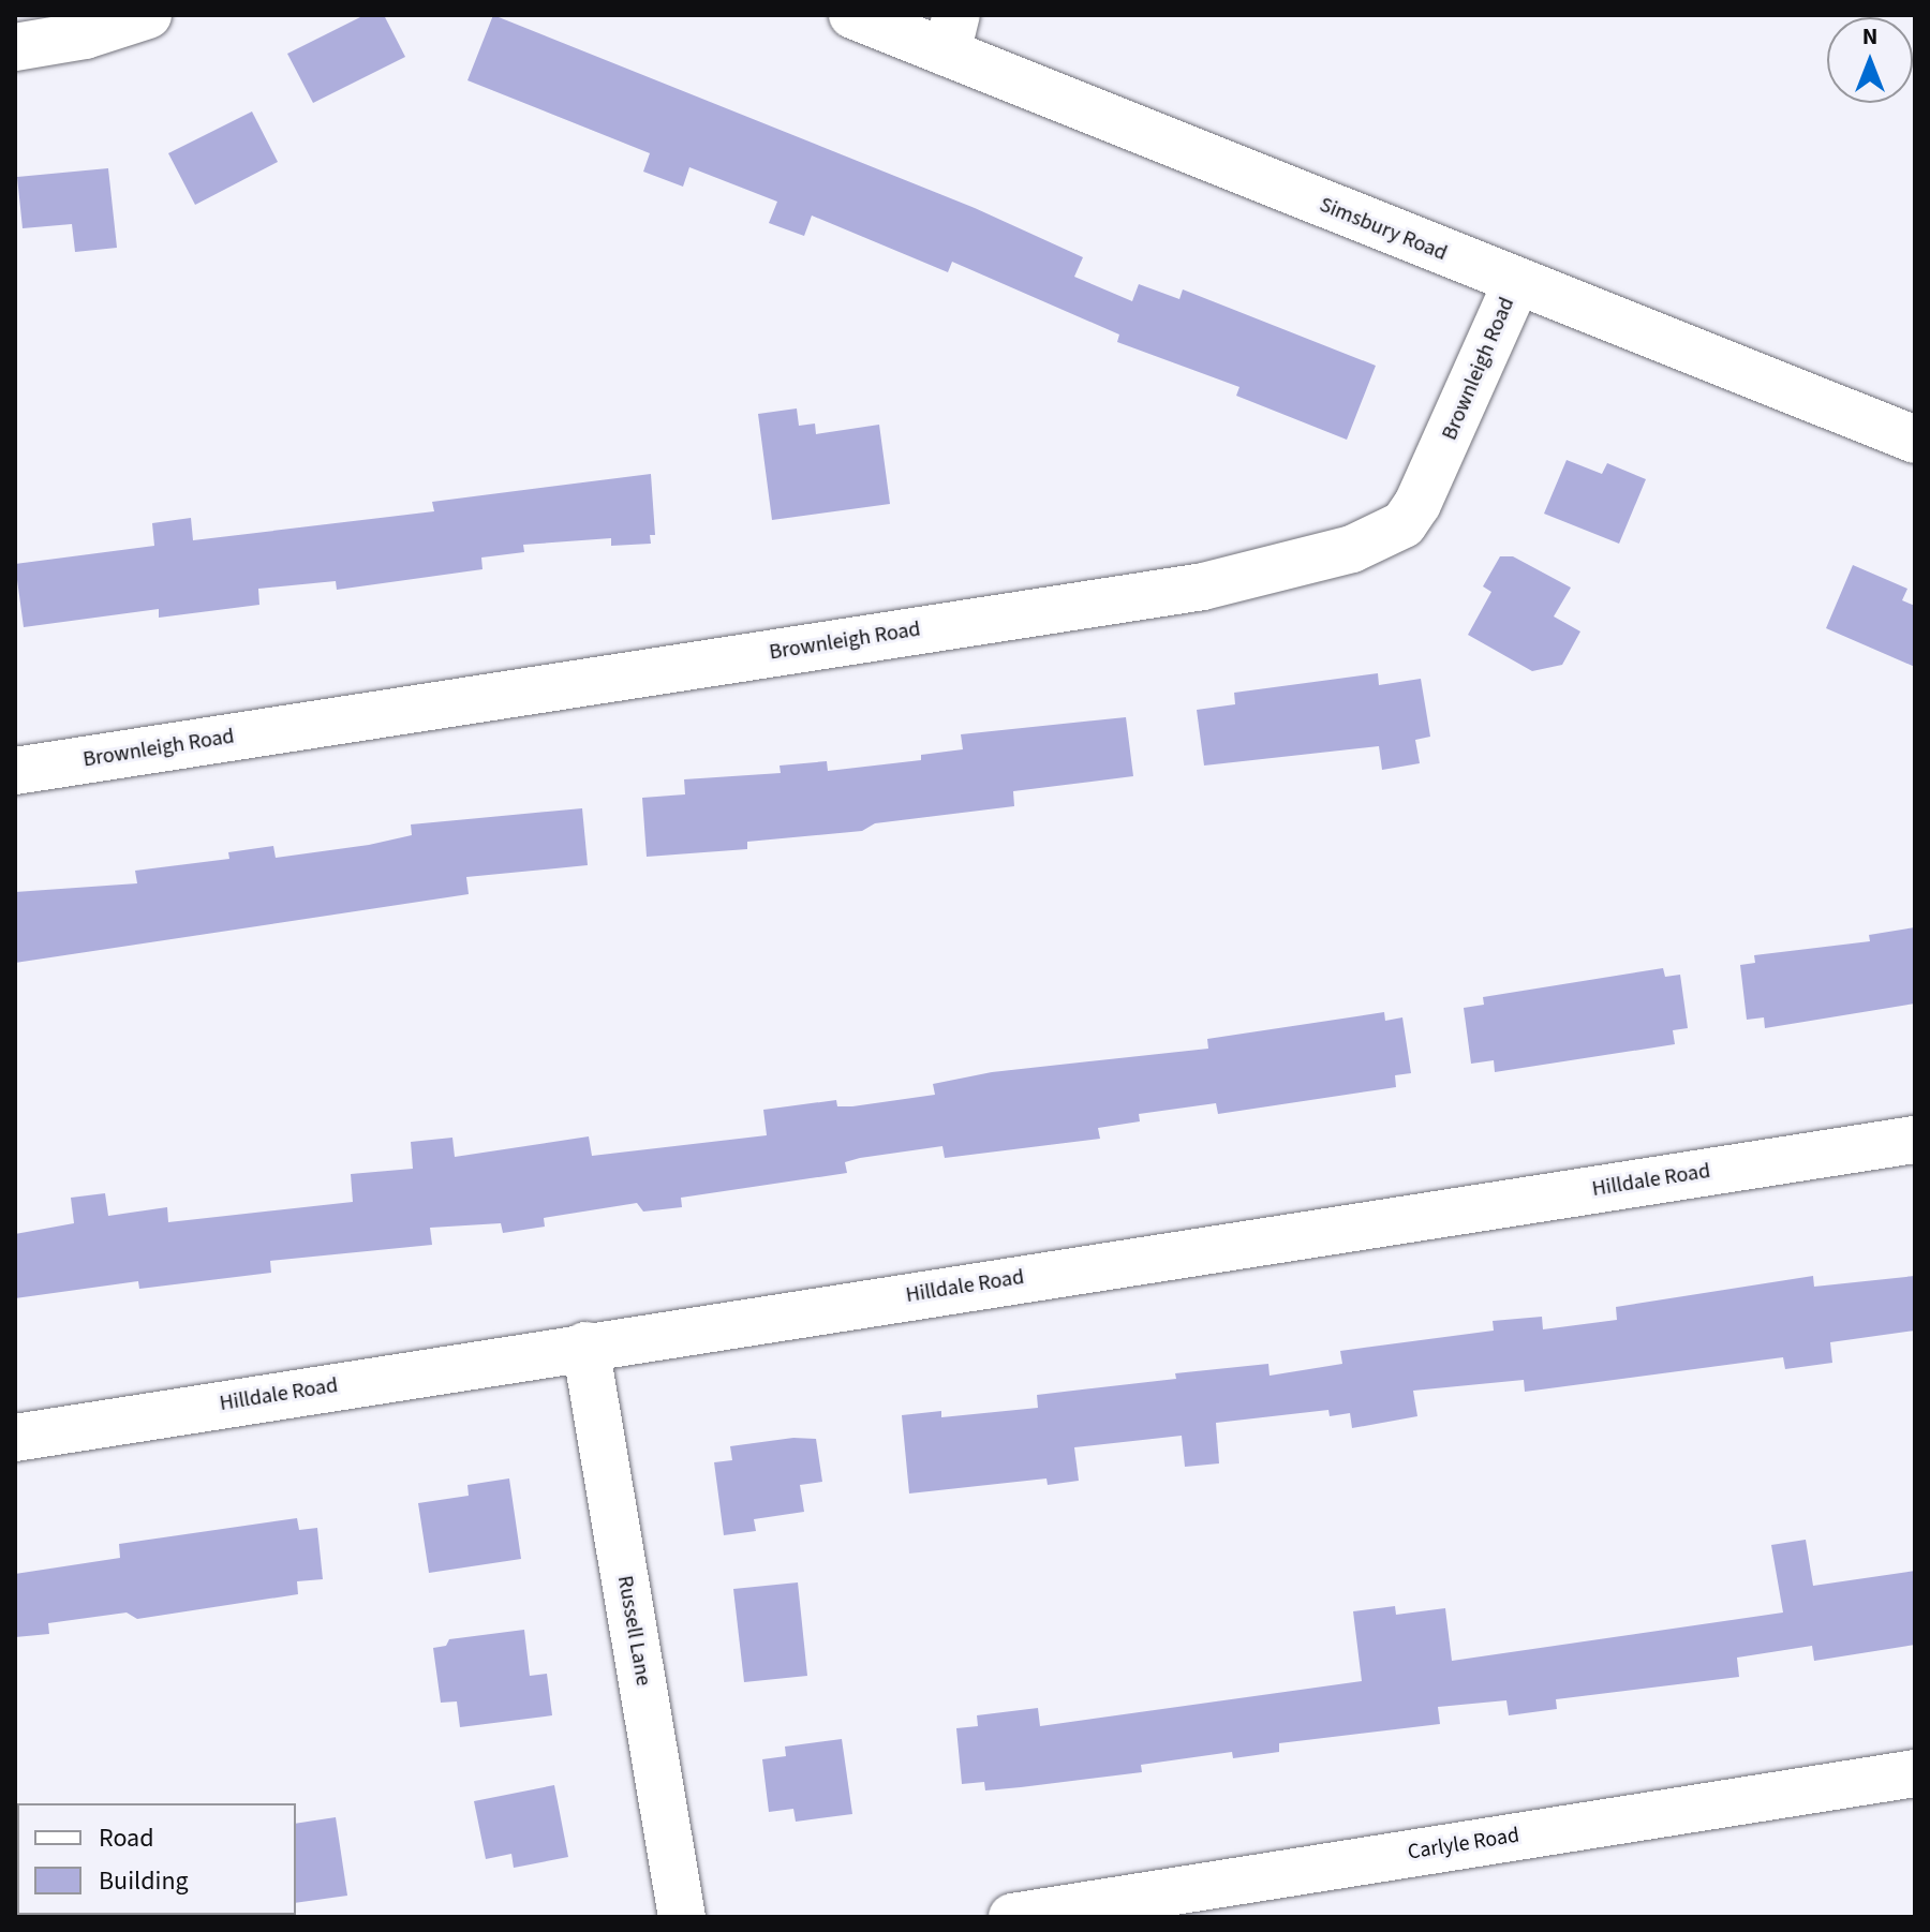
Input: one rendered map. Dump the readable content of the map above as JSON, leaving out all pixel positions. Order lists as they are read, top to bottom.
{
  "streets": {
    "street": [
      "Simsbury Road",
      "Brownleigh Road",
      "Hilldale Road",
      "Russell Lane",
      "Carlyle Road"
    ]
  },
  "crossings": [
    ["Simsbury Road", "Brownleigh Road"],
    ["Hilldale Road", "Russell Lane"]
  ],
  "legend": ["Road", "Building"],
  "north": "top"
}
